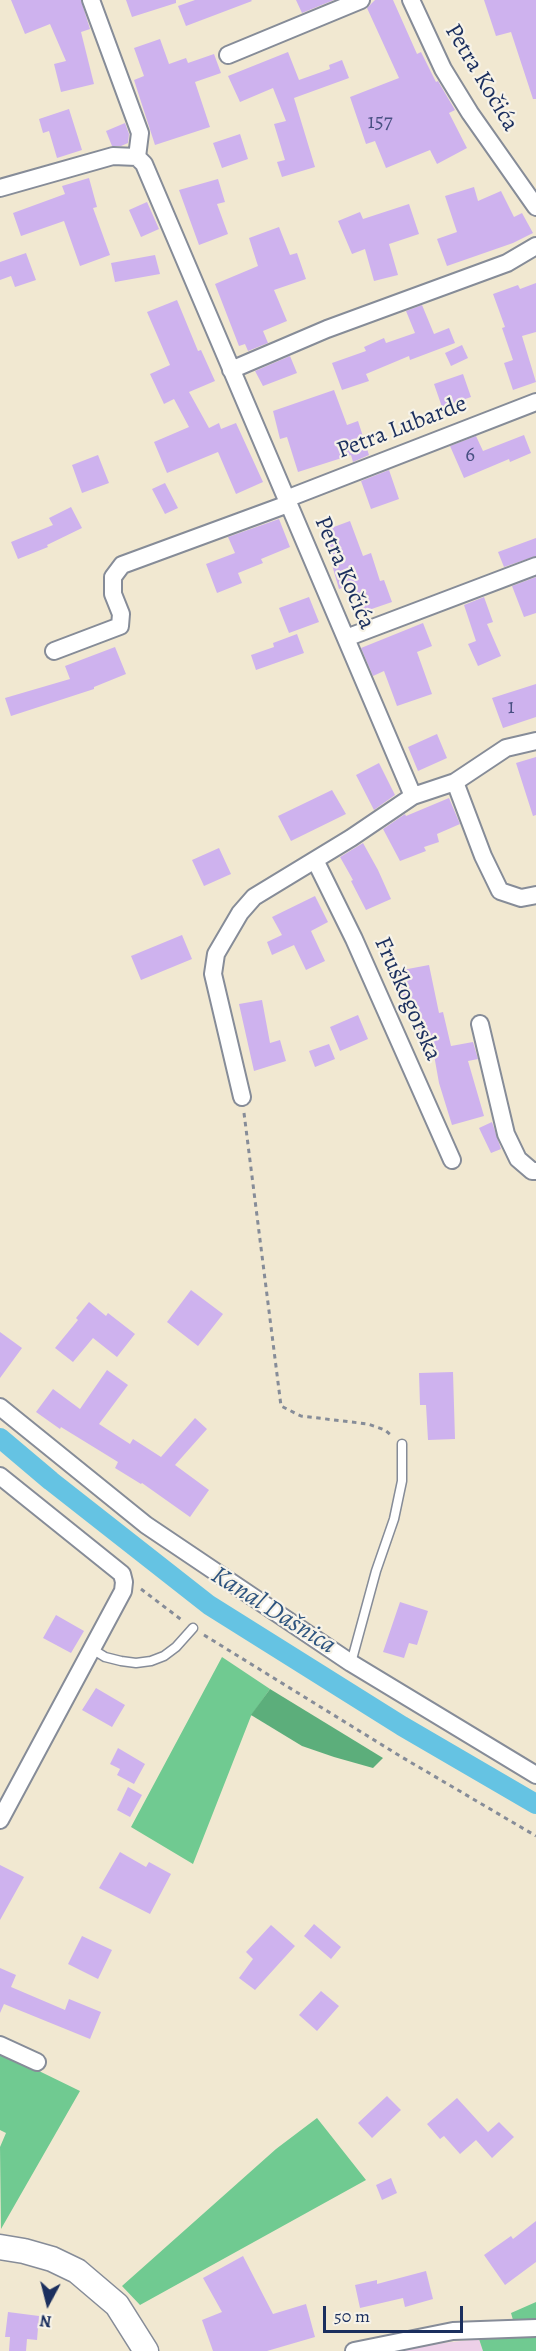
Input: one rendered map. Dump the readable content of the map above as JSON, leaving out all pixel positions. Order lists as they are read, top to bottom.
{
  "streets": {
    "street": ["Petra Kočića", "Petra Lubarde", "Fruškogorska"]
  },
  "crossings": [
    ["Petra Kočića", "Petra Lubarde"]
  ],
  "water": ["Kanal Dašnica"],
  "house_numbers": ["157", "6", "1"],
  "scale_bar": "50 m",
  "north": "bottom"
}
